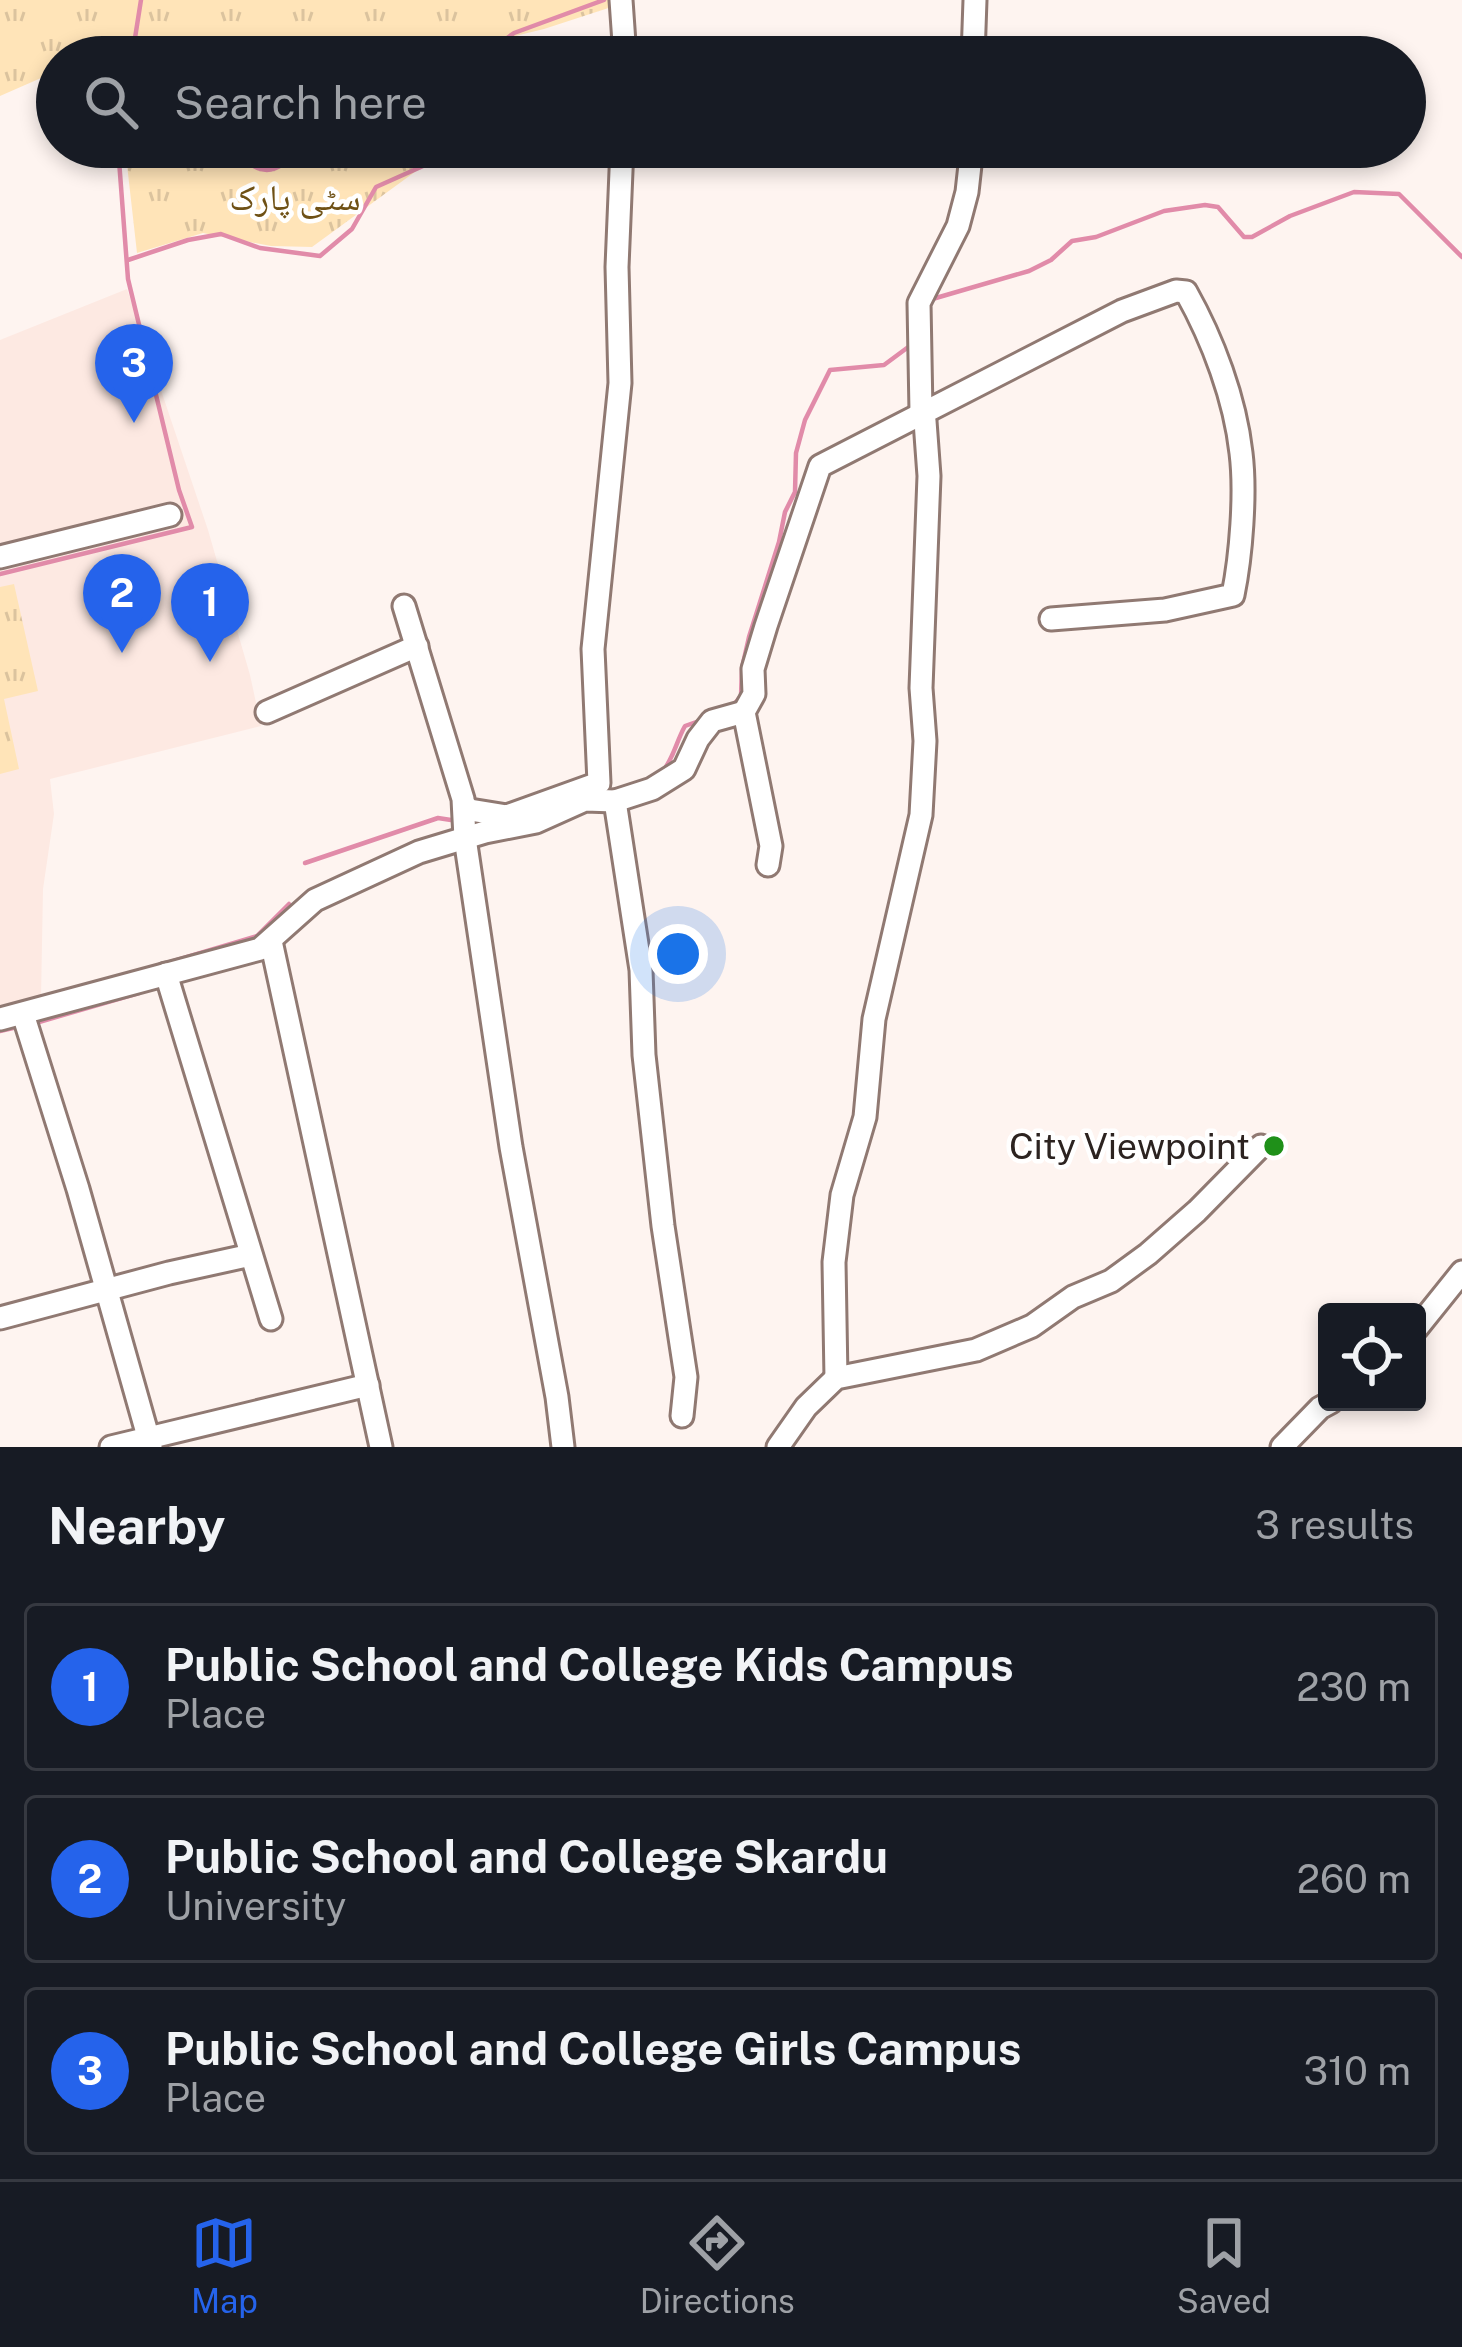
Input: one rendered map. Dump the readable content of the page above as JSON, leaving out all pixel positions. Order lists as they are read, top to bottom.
{
  "parks": ["سٹی پارک"],
  "places": ["City Viewpoint"],
  "page": {
    "search": "Search here",
    "pins": ["3", "2", "1"],
    "heading": ["Nearby", "3 results"],
    "list": [
      {
        "mark": "1",
        "name": "Public School and College Kids Campus",
        "note": "Place",
        "value": "230 m"
      },
      {
        "mark": "2",
        "name": "Public School and College Skardu",
        "note": "University",
        "value": "260 m"
      },
      {
        "mark": "3",
        "name": "Public School and College Girls Campus",
        "note": "Place",
        "value": "310 m"
      }
    ],
    "nav": ["Map", "Directions", "Saved"]
  }
}
